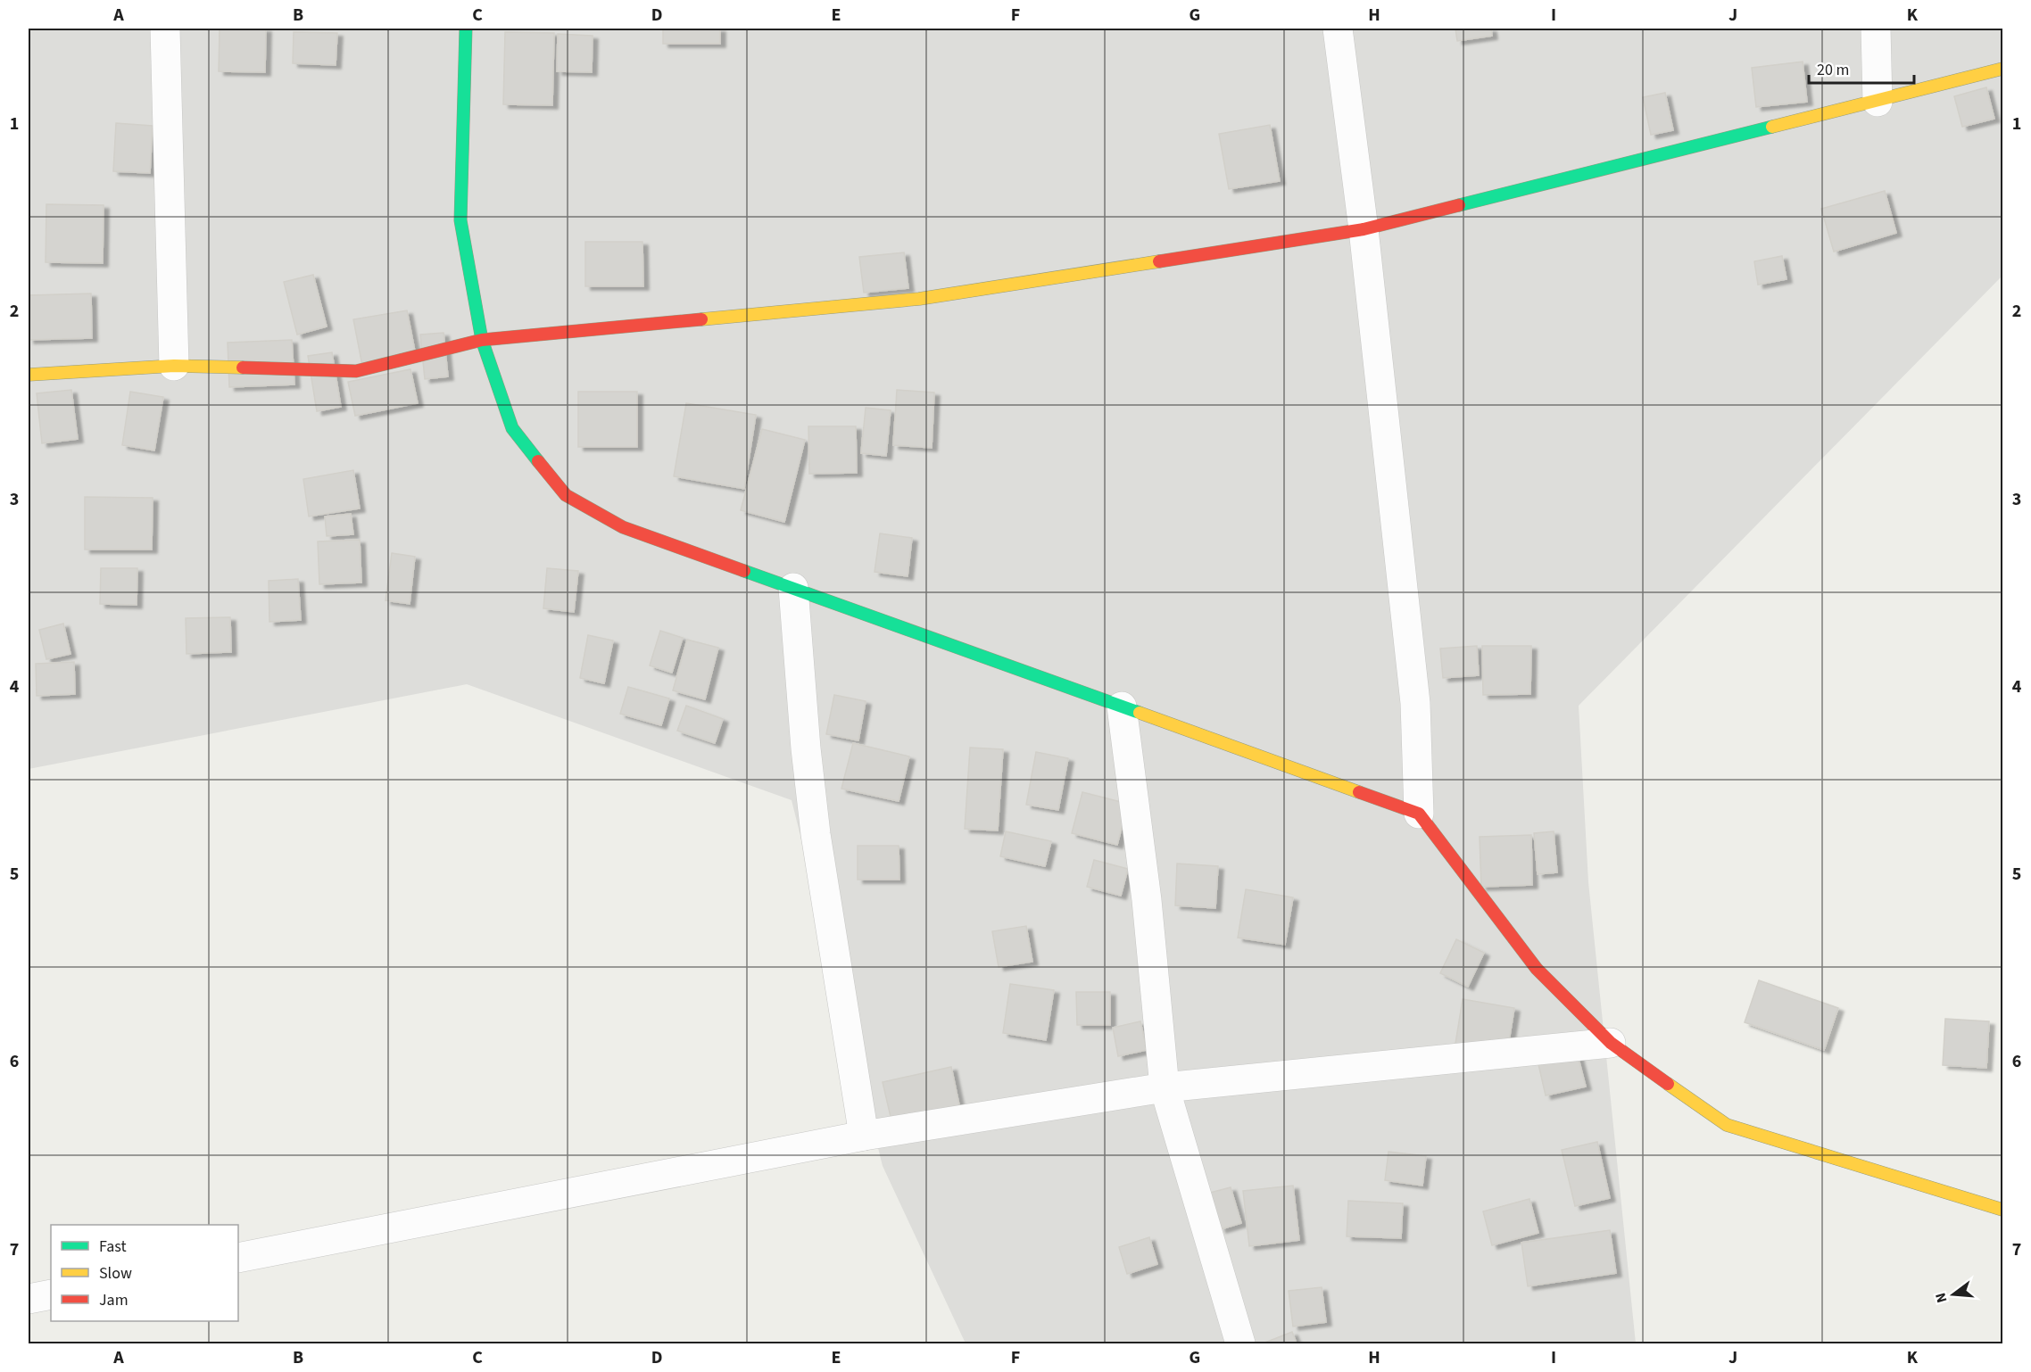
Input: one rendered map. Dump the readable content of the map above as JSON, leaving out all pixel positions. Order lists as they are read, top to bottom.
{
  "legend": ["Fast", "Slow", "Jam"],
  "scale_bar": "20 m",
  "north": "left",
  "grid": {
    "columns": [
      "A",
      "B",
      "C",
      "D",
      "E",
      "F",
      "G",
      "H",
      "I",
      "J",
      "K"
    ],
    "rows": [
      "1",
      "2",
      "3",
      "4",
      "5",
      "6",
      "7"
    ]
  }
}
